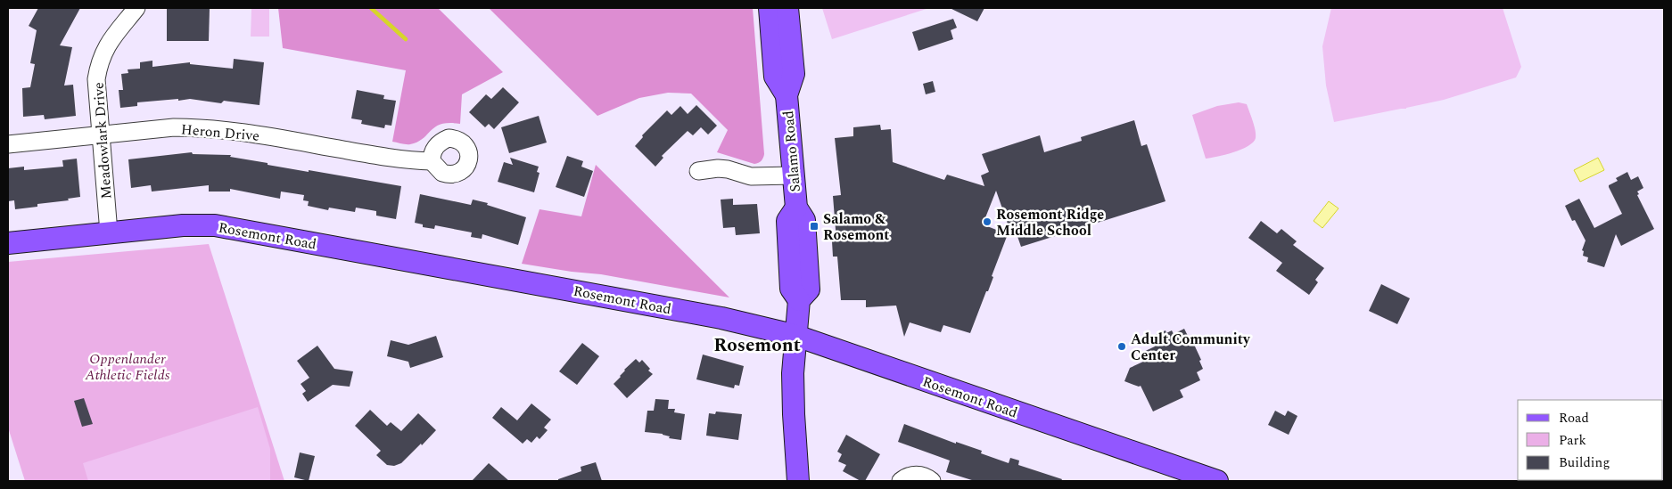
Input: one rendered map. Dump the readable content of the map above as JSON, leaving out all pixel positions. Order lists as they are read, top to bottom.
{
  "streets": {
    "main road": ["Salamo Road", "Rosemont Road"],
    "street": ["Heron Drive", "Meadowlark Drive"]
  },
  "crossings": [
    ["Heron Drive", "Meadowlark Drive"],
    ["Meadowlark Drive", "Rosemont Road"],
    ["Salamo Road", "Rosemont Road"]
  ],
  "districts": ["Rosemont"],
  "parks": ["Oppenlander Athletic Fields"],
  "places": {
    "other": ["Rosemont Ridge Middle School", "Adult Community Center"],
    "transit": ["Salamo & Rosemont"]
  },
  "legend": ["Road", "Park", "Building"]
}
